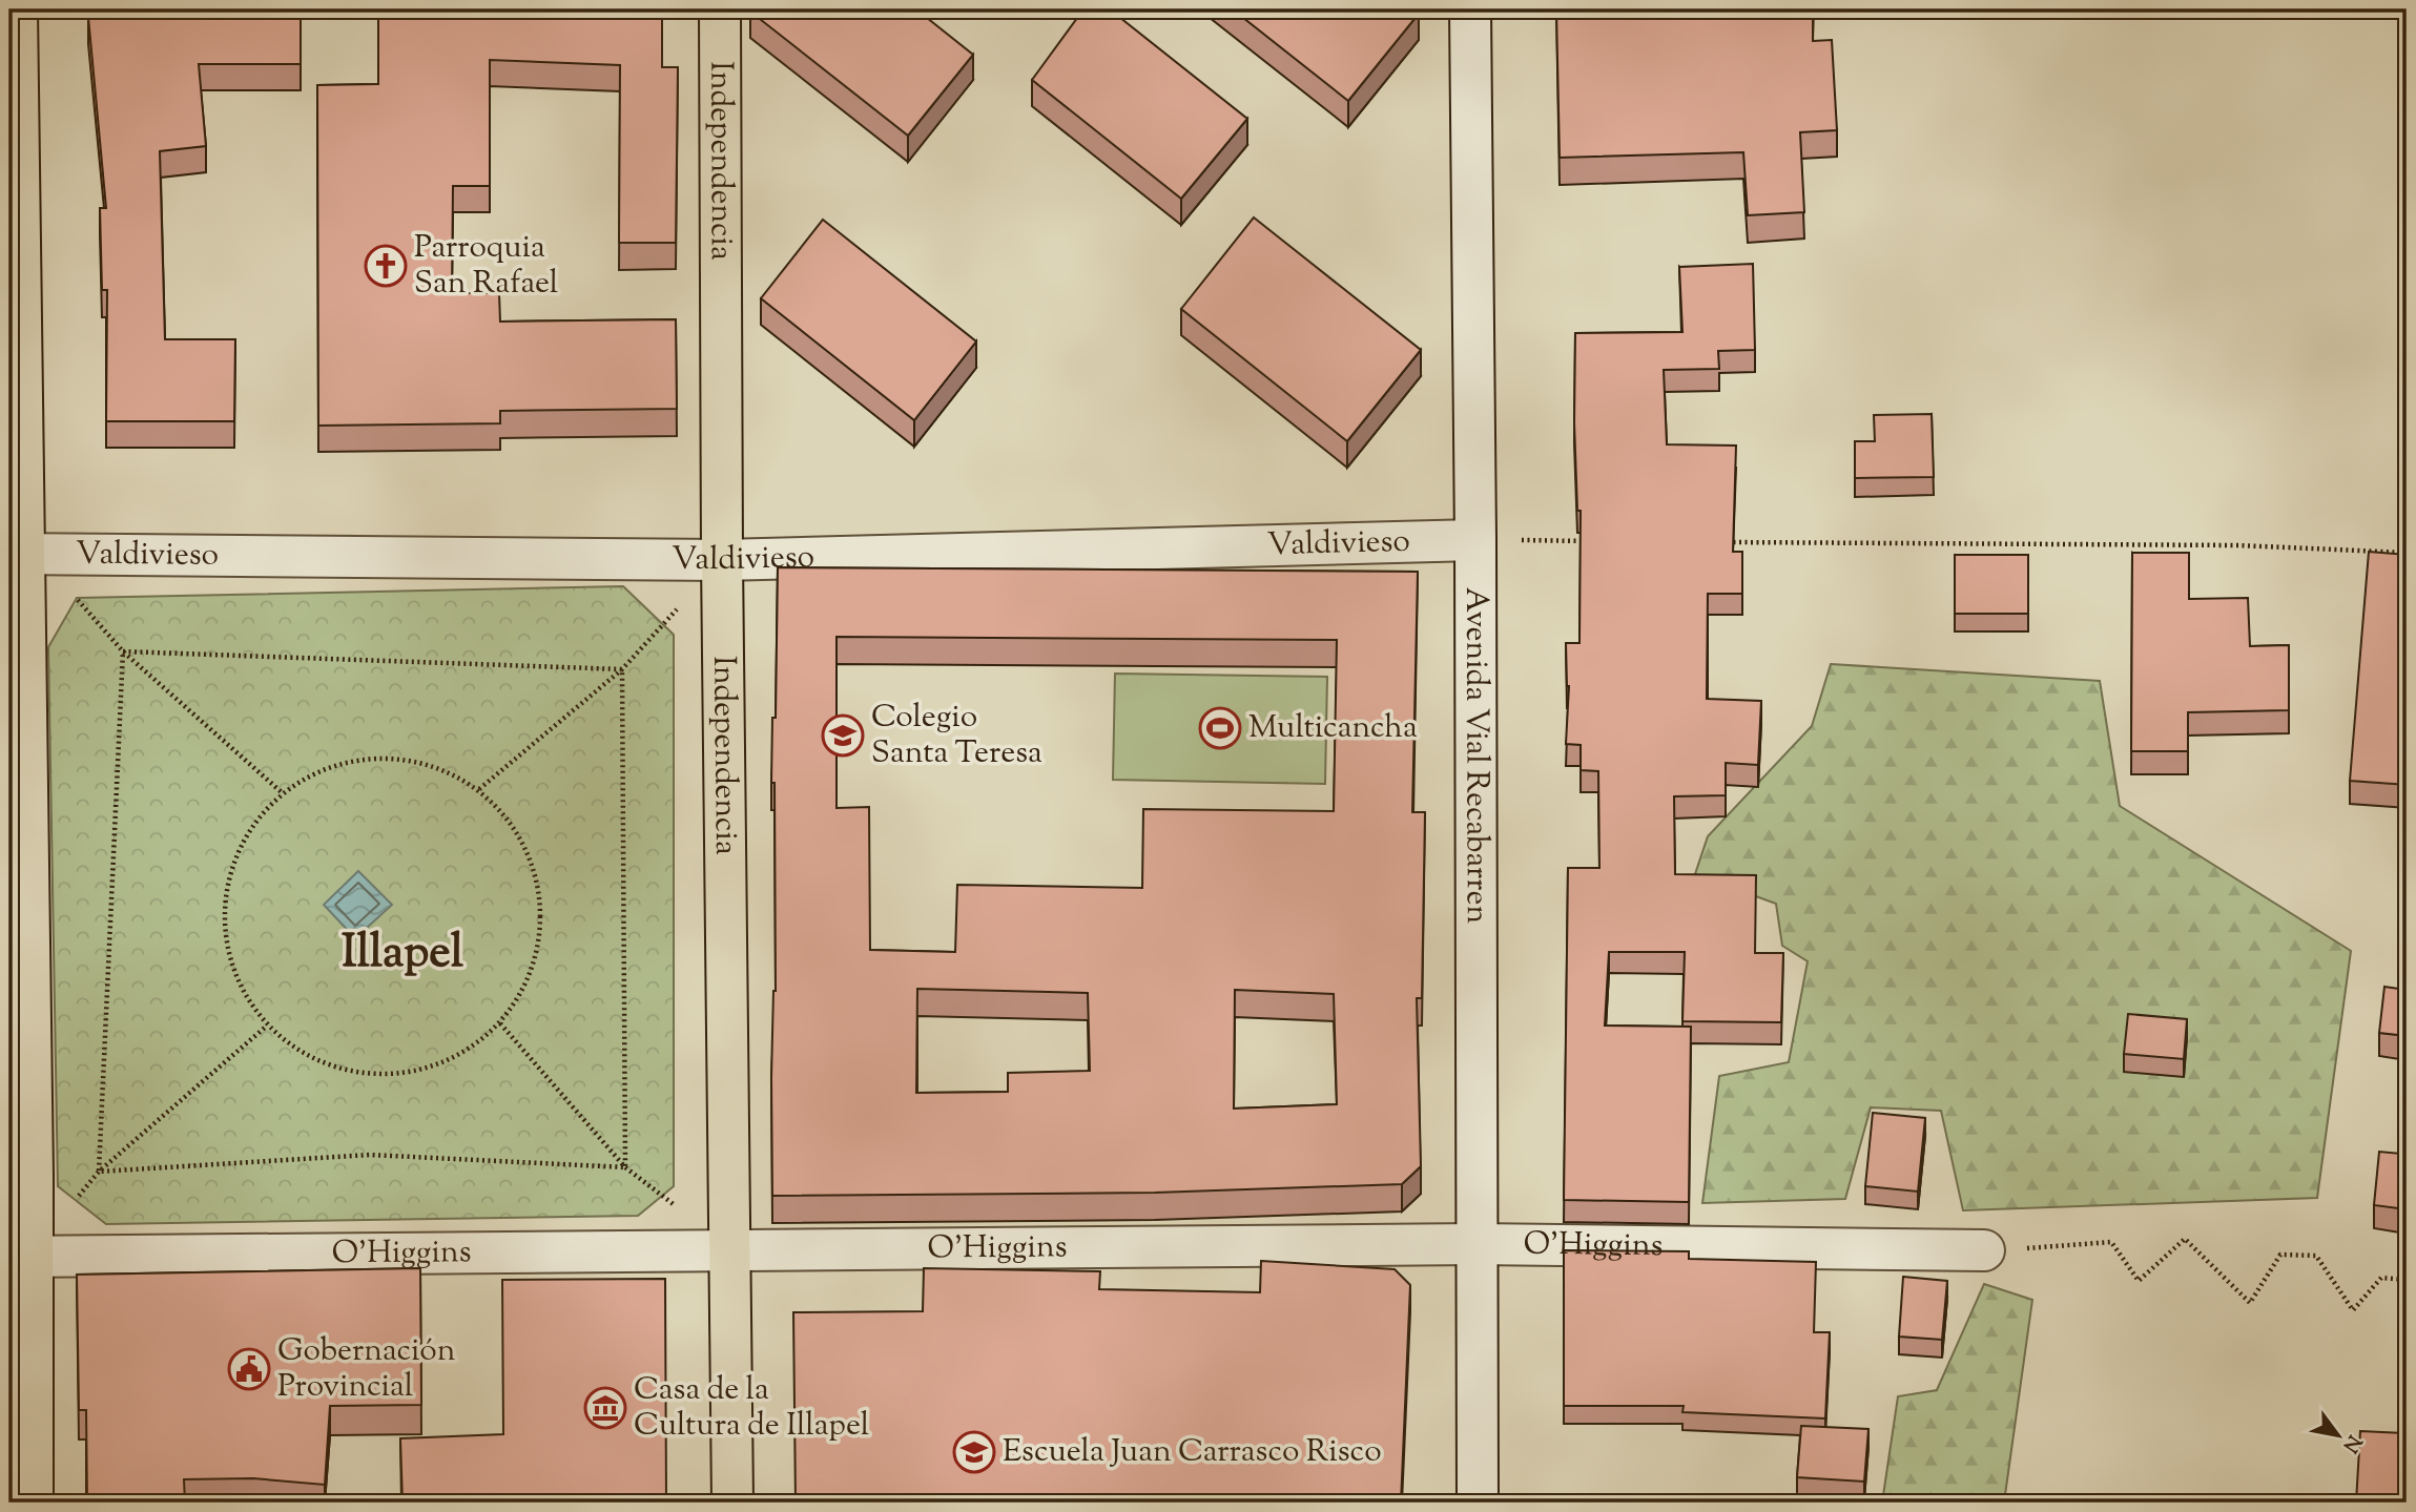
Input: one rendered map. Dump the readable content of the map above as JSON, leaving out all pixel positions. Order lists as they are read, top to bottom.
{
  "streets": {
    "main road": ["Independencia"],
    "street": ["Valdivieso", "Avenida Vial Recabarren", "O'Higgins"]
  },
  "crossings": [
    ["Independencia", "Valdivieso"],
    ["Independencia", "O'Higgins"],
    ["Valdivieso", "Avenida Vial Recabarren"],
    ["Avenida Vial Recabarren", "O'Higgins"]
  ],
  "districts": ["Illapel"],
  "places": {
    "church": ["Parroquia San Rafael"],
    "sports": ["Multicancha"],
    "school or university": ["Colegio Santa Teresa", "Escuela Juan Carrasco Risco"],
    "public building": ["Gobernación Provincial"],
    "museum": ["Casa de la Cultura de Illapel"]
  },
  "north": "bottom right"
}
